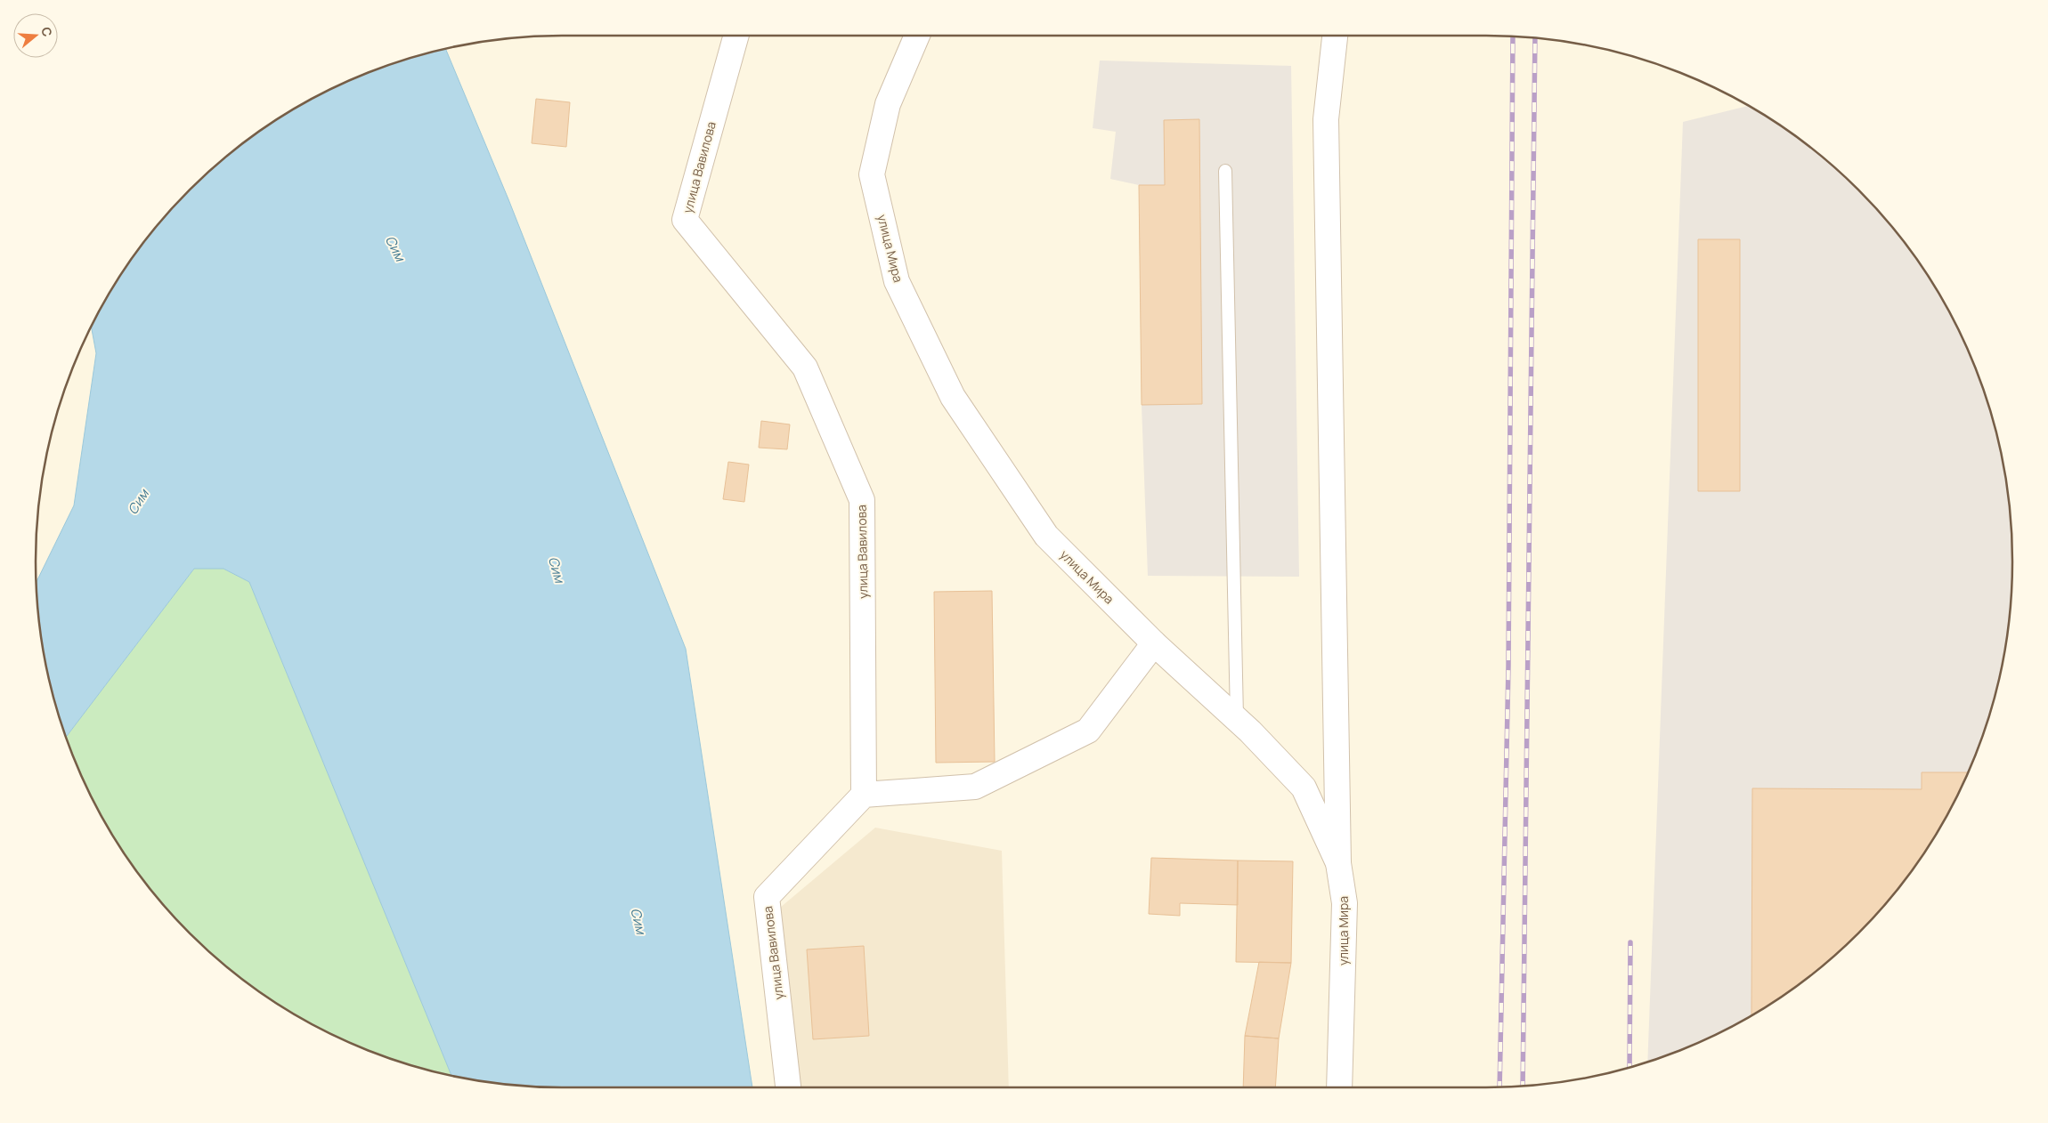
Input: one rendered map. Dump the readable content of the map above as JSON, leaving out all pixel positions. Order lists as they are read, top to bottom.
{
  "streets": {
    "street": ["улица Вавилова", "улица Мира"]
  },
  "water": ["Сим"],
  "north": "right"
}
